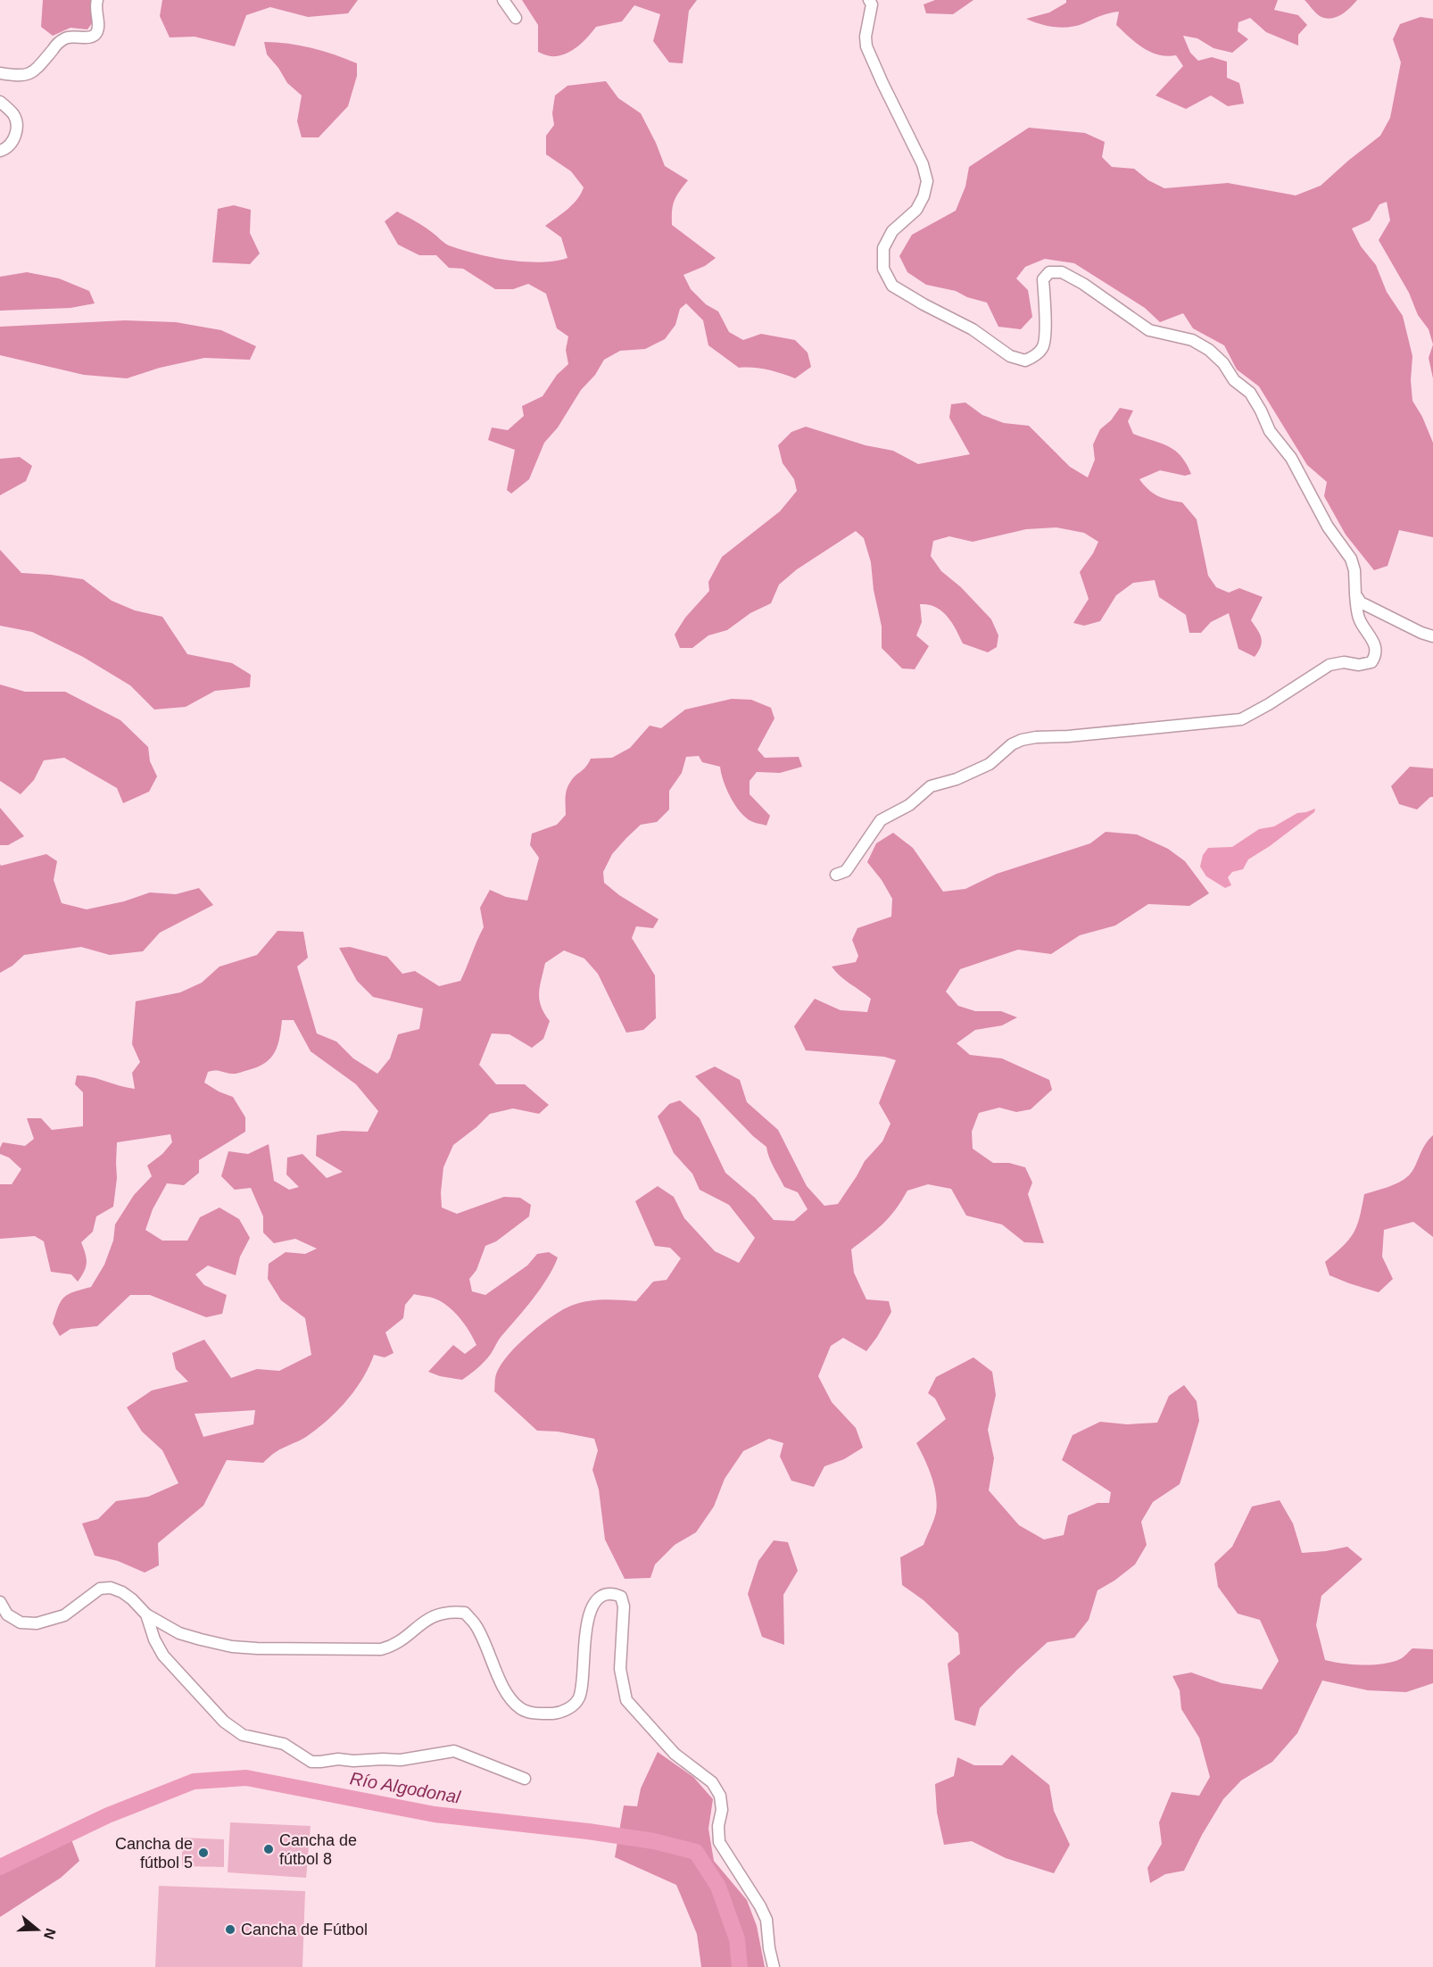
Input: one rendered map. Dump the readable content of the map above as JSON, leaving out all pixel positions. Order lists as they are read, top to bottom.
{
  "water": ["Río Algodonal"],
  "places": ["Cancha de fútbol 8", "Cancha de fútbol 5", "Cancha de Fútbol"],
  "north": "right"
}
